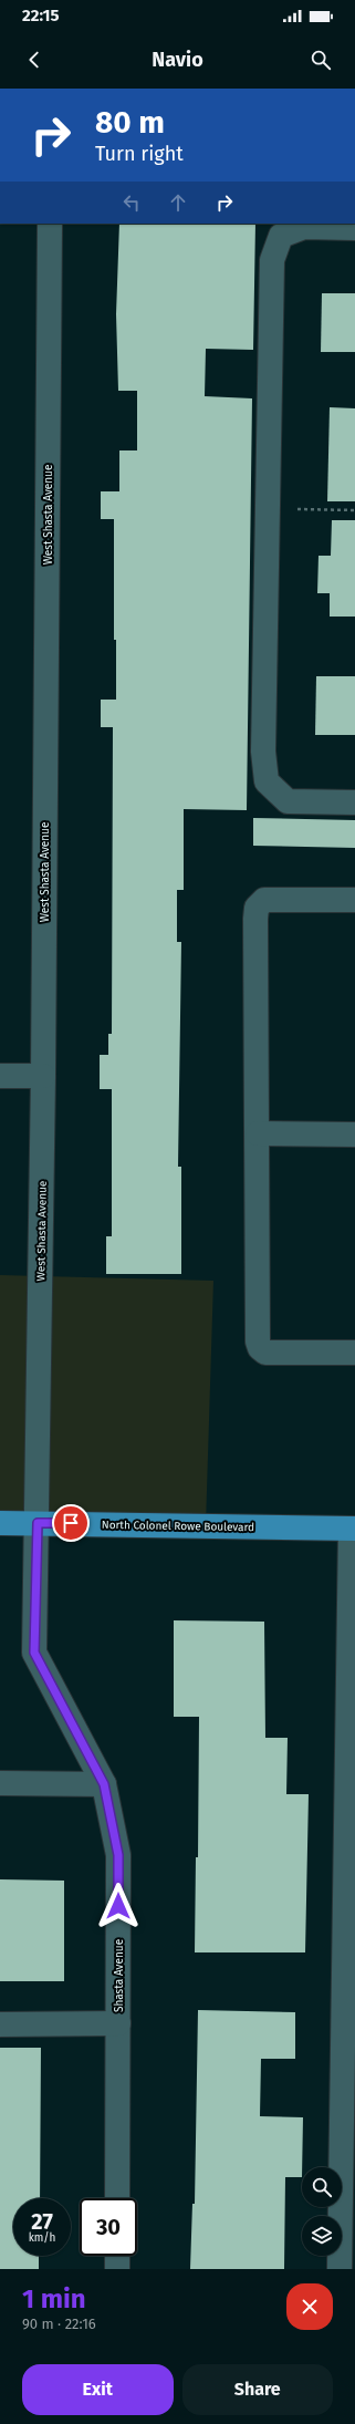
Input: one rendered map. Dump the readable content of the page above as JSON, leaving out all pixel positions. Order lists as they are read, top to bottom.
{
  "streets": {
    "main road": ["North Colonel Rowe Boulevard"],
    "street": ["West Shasta Avenue", "Shasta Avenue"]
  },
  "crossings": [
    ["West Shasta Avenue", "North Colonel Rowe Boulevard"],
    ["West Shasta Avenue", "Shasta Avenue"],
    ["North Colonel Rowe Boulevard", "Shasta Avenue"]
  ],
  "page": {
    "status": "22:15",
    "header": "Navio",
    "turn": ["80 m", "Turn right"],
    "speed": "27 km/h",
    "limit": "30",
    "heading": ["1 min", "90 m · 22:16"],
    "buttons": ["Exit", "Share"]
  }
}
